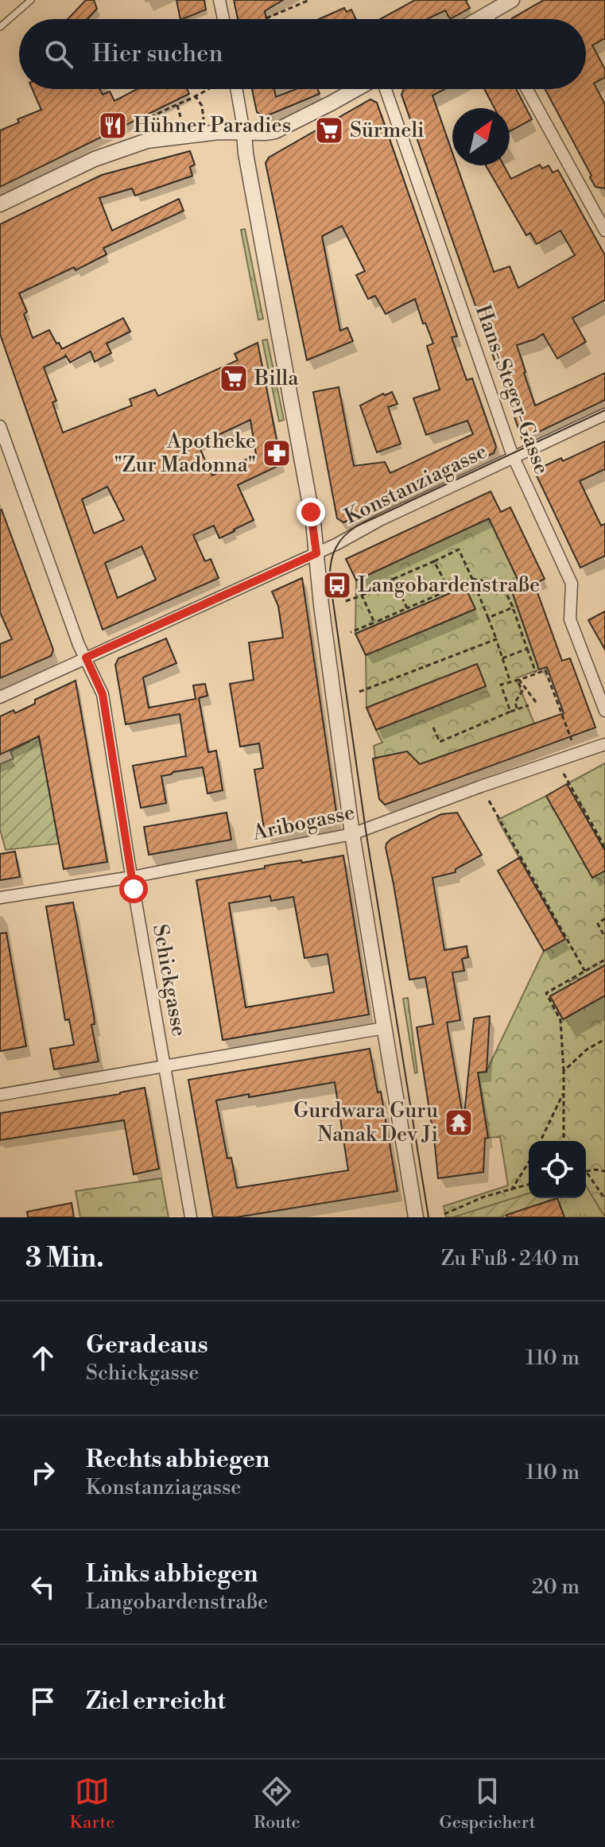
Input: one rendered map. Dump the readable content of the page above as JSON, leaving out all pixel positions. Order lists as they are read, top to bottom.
{
  "streets": {
    "street": [
      "Hans-Steger-Gasse",
      "Konstanziagasse",
      "Aribogasse",
      "Schickgasse"
    ]
  },
  "crossings": [
    ["Hans-Steger-Gasse", "Konstanziagasse"],
    ["Konstanziagasse", "Schickgasse"],
    ["Aribogasse", "Schickgasse"]
  ],
  "places": {
    "restaurant": ["Hühner Paradies"],
    "supermarket": ["Sürmeli", "Billa"],
    "pharmacy": ["Apotheke \"Zur Madonna\""],
    "bus stop": ["Langobardenstraße"],
    "temple": ["Gurdwara Guru Nanak Dev Ji"]
  },
  "north": "top right",
  "page": {
    "search": "Hier suchen",
    "heading": ["3 Min.", "Zu Fuß · 240 m"],
    "list": [
      ["Geradeaus", "Schickgasse", "110 m"],
      ["Rechts abbiegen", "Konstanziagasse", "110 m"],
      ["Links abbiegen", "Langobardenstraße", "20 m"],
      "Ziel erreicht"
    ],
    "nav": ["Karte", "Route", "Gespeichert"]
  }
}
